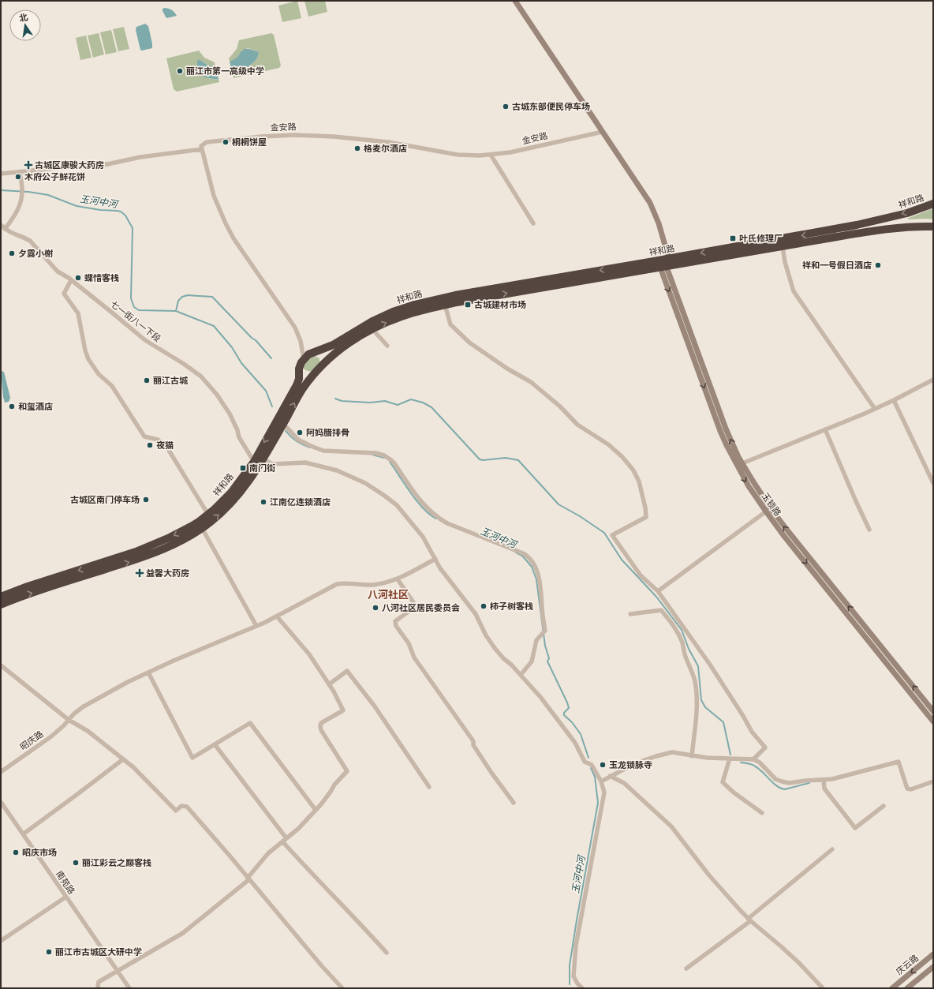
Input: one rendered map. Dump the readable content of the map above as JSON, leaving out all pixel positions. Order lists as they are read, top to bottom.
{
  "streets": {
    "highway": ["祥和路"],
    "street": [
      "金安路",
      "七一街八一下段",
      "玉锁路",
      "昭庆路",
      "南苑路",
      "庆云路"
    ]
  },
  "crossings": [
    ["祥和路", "七一街八一下段"],
    ["祥和路", "玉锁路"]
  ],
  "districts": ["八河社区"],
  "water": ["玉河中河"],
  "places": {
    "other": [
      "丽江市第一高级中学",
      "古城东部便民停车场",
      "桐桐饼屋",
      "格麦尔酒店",
      "木府公子鲜花饼",
      "夕露小榭",
      "祥和一号假日酒店",
      "蝶惜客栈",
      "丽江古城",
      "和玺酒店",
      "阿妈腊排骨",
      "夜猫",
      "古城区南门停车场",
      "江南亿连锁酒店",
      "柿子树客栈",
      "八河社区居民委员会",
      "玉龙锁脉寺",
      "昭庆市场",
      "丽江彩云之巅客栈",
      "丽江市古城区大研中学"
    ],
    "health": ["古城区康骏大药房", "益馨大药房"],
    "transit": ["叶氏修理厂", "古城建材市场", "南门街"]
  },
  "north": "top"
}
